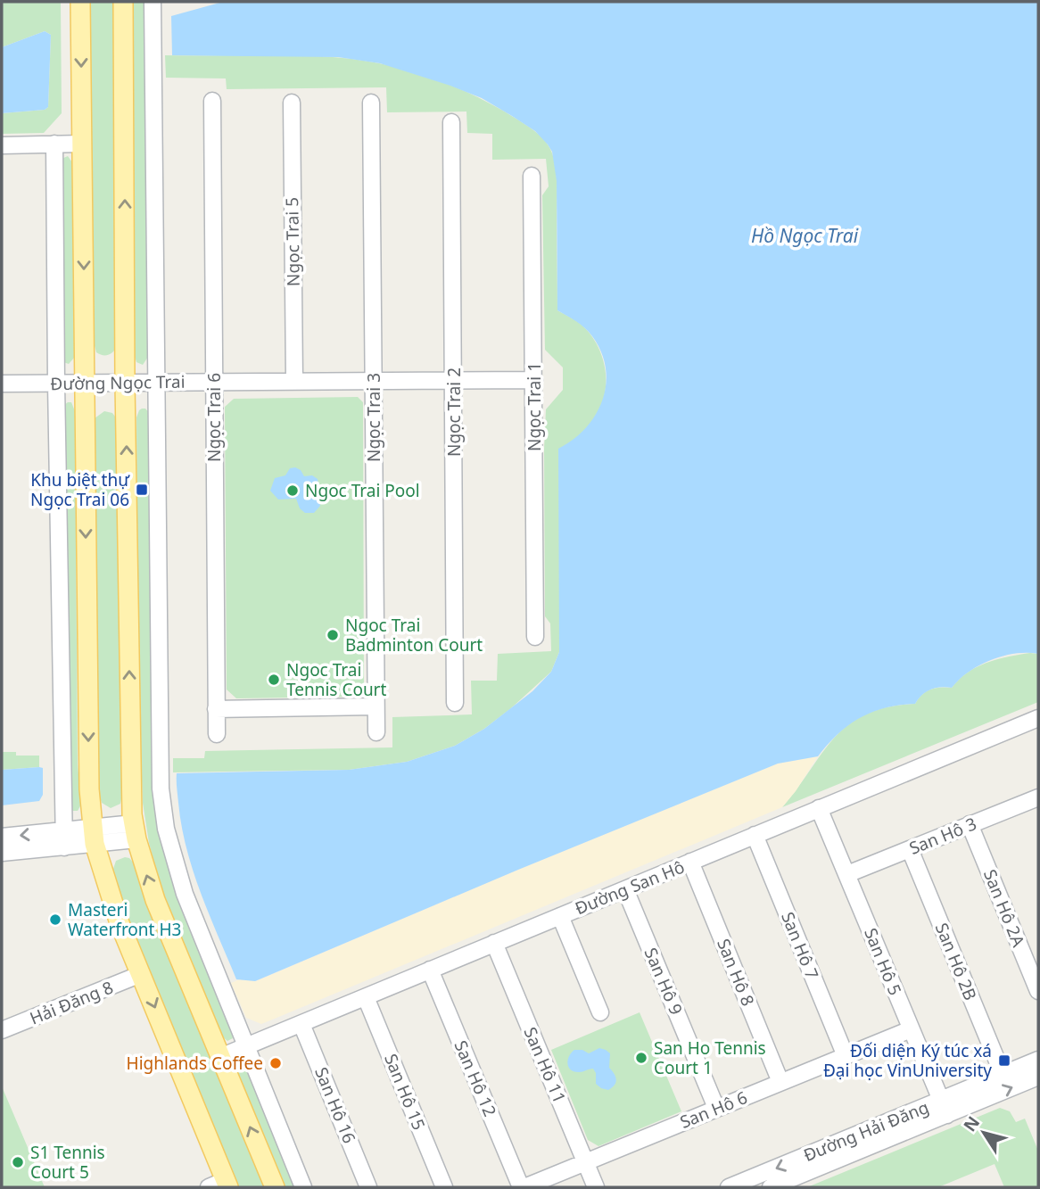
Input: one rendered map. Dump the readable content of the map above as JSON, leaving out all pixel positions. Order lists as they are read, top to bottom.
{
  "streets": {
    "street": [
      "Ngọc Trai 5",
      "Đường Ngọc Trai",
      "Ngọc Trai 1",
      "Ngọc Trai 2",
      "Ngọc Trai 6",
      "Ngọc Trai 3",
      "San Hô 3",
      "Đường San Hô",
      "San Hô 2A",
      "San Hô 7",
      "San Hô 5",
      "San Hô 2B",
      "San Hô 8",
      "San Hô 9",
      "Hải Đăng 8",
      "San Hô 11",
      "San Hô 12",
      "San Hô 15",
      "San Hô 16",
      "San Hô 6",
      "Đường Hải Đăng"
    ]
  },
  "crossings": [
    ["Ngọc Trai 5", "Đường Ngọc Trai"],
    ["Đường Ngọc Trai", "Ngọc Trai 1"],
    ["Đường Ngọc Trai", "Ngọc Trai 2"],
    ["Đường Ngọc Trai", "Ngọc Trai 6"],
    ["Đường Ngọc Trai", "Ngọc Trai 3"],
    ["San Hô 3", "San Hô 2A"],
    ["San Hô 3", "San Hô 5"],
    ["San Hô 3", "San Hô 2B"],
    ["Đường San Hô", "San Hô 7"],
    ["Đường San Hô", "San Hô 5"],
    ["Đường San Hô", "San Hô 8"],
    ["Đường San Hô", "San Hô 9"],
    ["Đường San Hô", "San Hô 11"],
    ["Đường San Hô", "San Hô 12"],
    ["Đường San Hô", "San Hô 15"],
    ["Đường San Hô", "San Hô 16"],
    ["San Hô 7", "San Hô 6"],
    ["San Hô 5", "San Hô 6"],
    ["San Hô 5", "Đường Hải Đăng"],
    ["San Hô 2B", "Đường Hải Đăng"],
    ["San Hô 8", "San Hô 6"],
    ["San Hô 9", "San Hô 6"],
    ["San Hô 11", "San Hô 6"],
    ["San Hô 12", "San Hô 6"]
  ],
  "water": ["Hồ Ngọc Trai"],
  "places": {
    "transit": ["Khu biệt thự Ngọc Trai 06", "Đối diện Ký túc xá Đại học VinUniversity"],
    "other": [
      "Ngoc Trai Pool",
      "Ngoc Trai Badminton Court",
      "Ngoc Trai Tennis Court",
      "Masteri Waterfront H3",
      "San Ho Tennis Court 1",
      "Highlands Coffee",
      "S1 Tennis Court 5"
    ]
  },
  "north": "top left"
}
